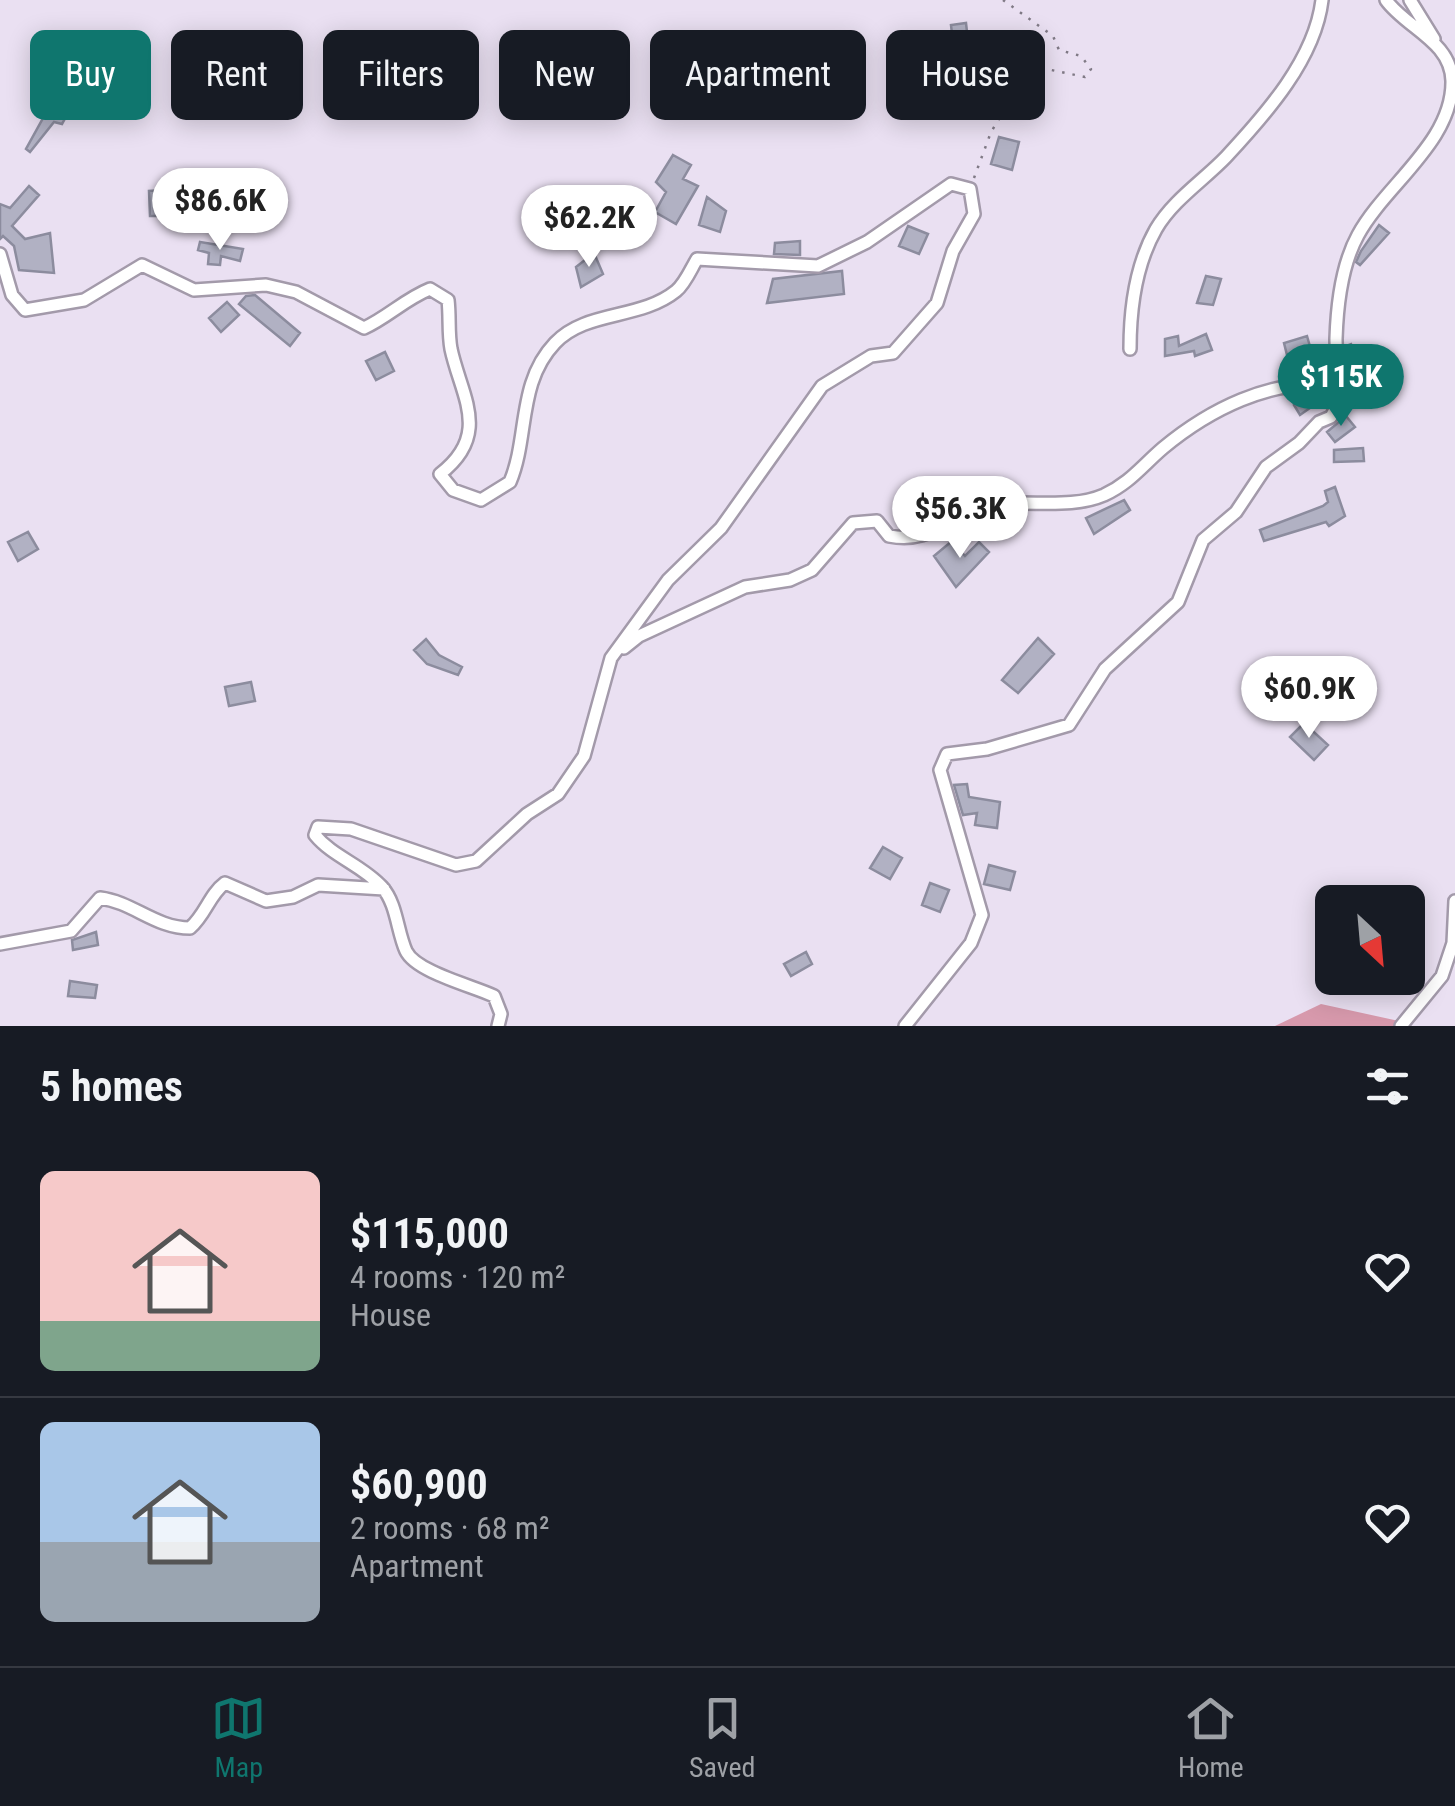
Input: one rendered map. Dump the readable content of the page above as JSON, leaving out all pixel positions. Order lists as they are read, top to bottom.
{
  "north": "bottom right",
  "page": {
    "chip": [
      "Buy",
      "Rent",
      "Filters",
      "New",
      "Apartment",
      "House"
    ],
    "price": [
      "$86.6K",
      "$62.2K",
      "$115K",
      "$56.3K",
      "$60.9K"
    ],
    "heading": "5 homes",
    "list": [
      {
        "name": "$115,000",
        "note": "4 rooms · 120 m² · House"
      },
      {
        "name": "$60,900",
        "note": "2 rooms · 68 m² · Apartment"
      }
    ],
    "tabs": ["Map", "Saved", "Home"]
  }
}
